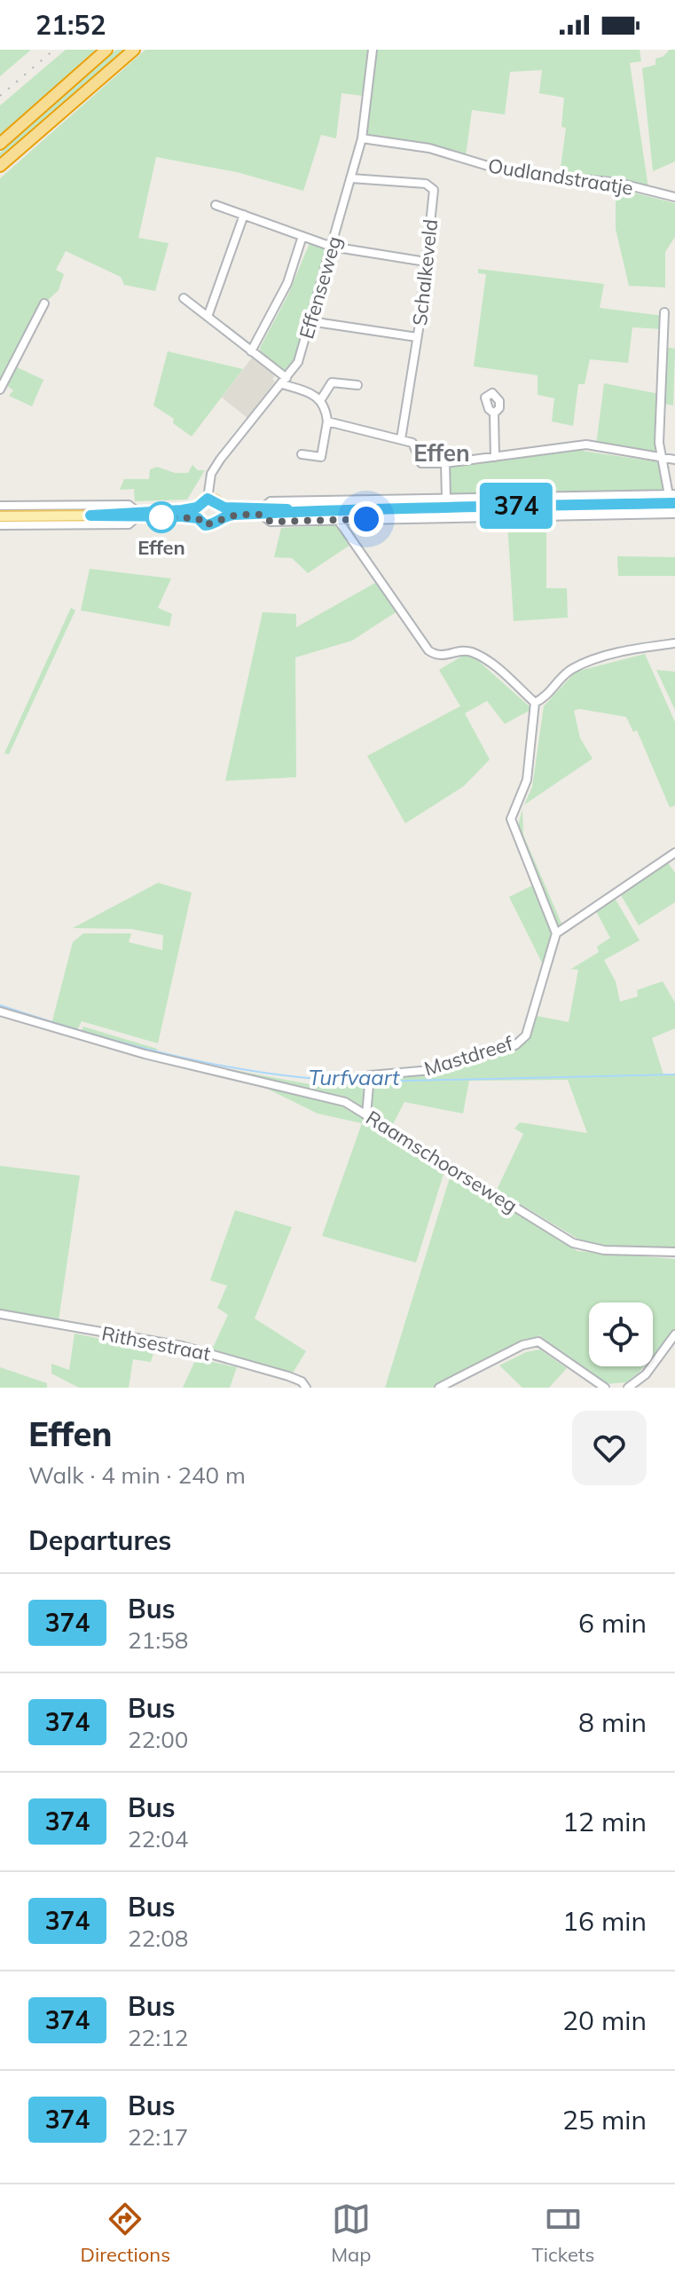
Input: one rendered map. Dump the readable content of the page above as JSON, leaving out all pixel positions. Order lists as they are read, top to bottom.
{
  "streets": {
    "street": [
      "Oudlandstraatje",
      "Schalkeveld",
      "Effenseweg",
      "Mastdreef",
      "Raamschoorseweg",
      "Rithsestraat"
    ]
  },
  "crossings": [
    ["Oudlandstraatje", "Effenseweg"],
    ["Schalkeveld", "Effenseweg"],
    ["Mastdreef", "Raamschoorseweg"]
  ],
  "districts": ["Effen"],
  "water": ["Turfvaart"],
  "places": ["Effen"],
  "lines": ["bus line 374"],
  "page": {
    "status": "21:52",
    "on_map": "374",
    "heading": [
      ["Effen", "Walk · 4 min · 240 m"],
      "Departures"
    ],
    "list": [
      {
        "mark": "374",
        "name": "Bus",
        "note": "21:58",
        "value": "6 min"
      },
      {
        "mark": "374",
        "name": "Bus",
        "note": "22:00",
        "value": "8 min"
      },
      {
        "mark": "374",
        "name": "Bus",
        "note": "22:04",
        "value": "12 min"
      },
      {
        "mark": "374",
        "name": "Bus",
        "note": "22:08",
        "value": "16 min"
      },
      {
        "mark": "374",
        "name": "Bus",
        "note": "22:12",
        "value": "20 min"
      },
      {
        "mark": "374",
        "name": "Bus",
        "note": "22:17",
        "value": "25 min"
      }
    ],
    "tabs": ["Directions", "Map", "Tickets"]
  }
}
